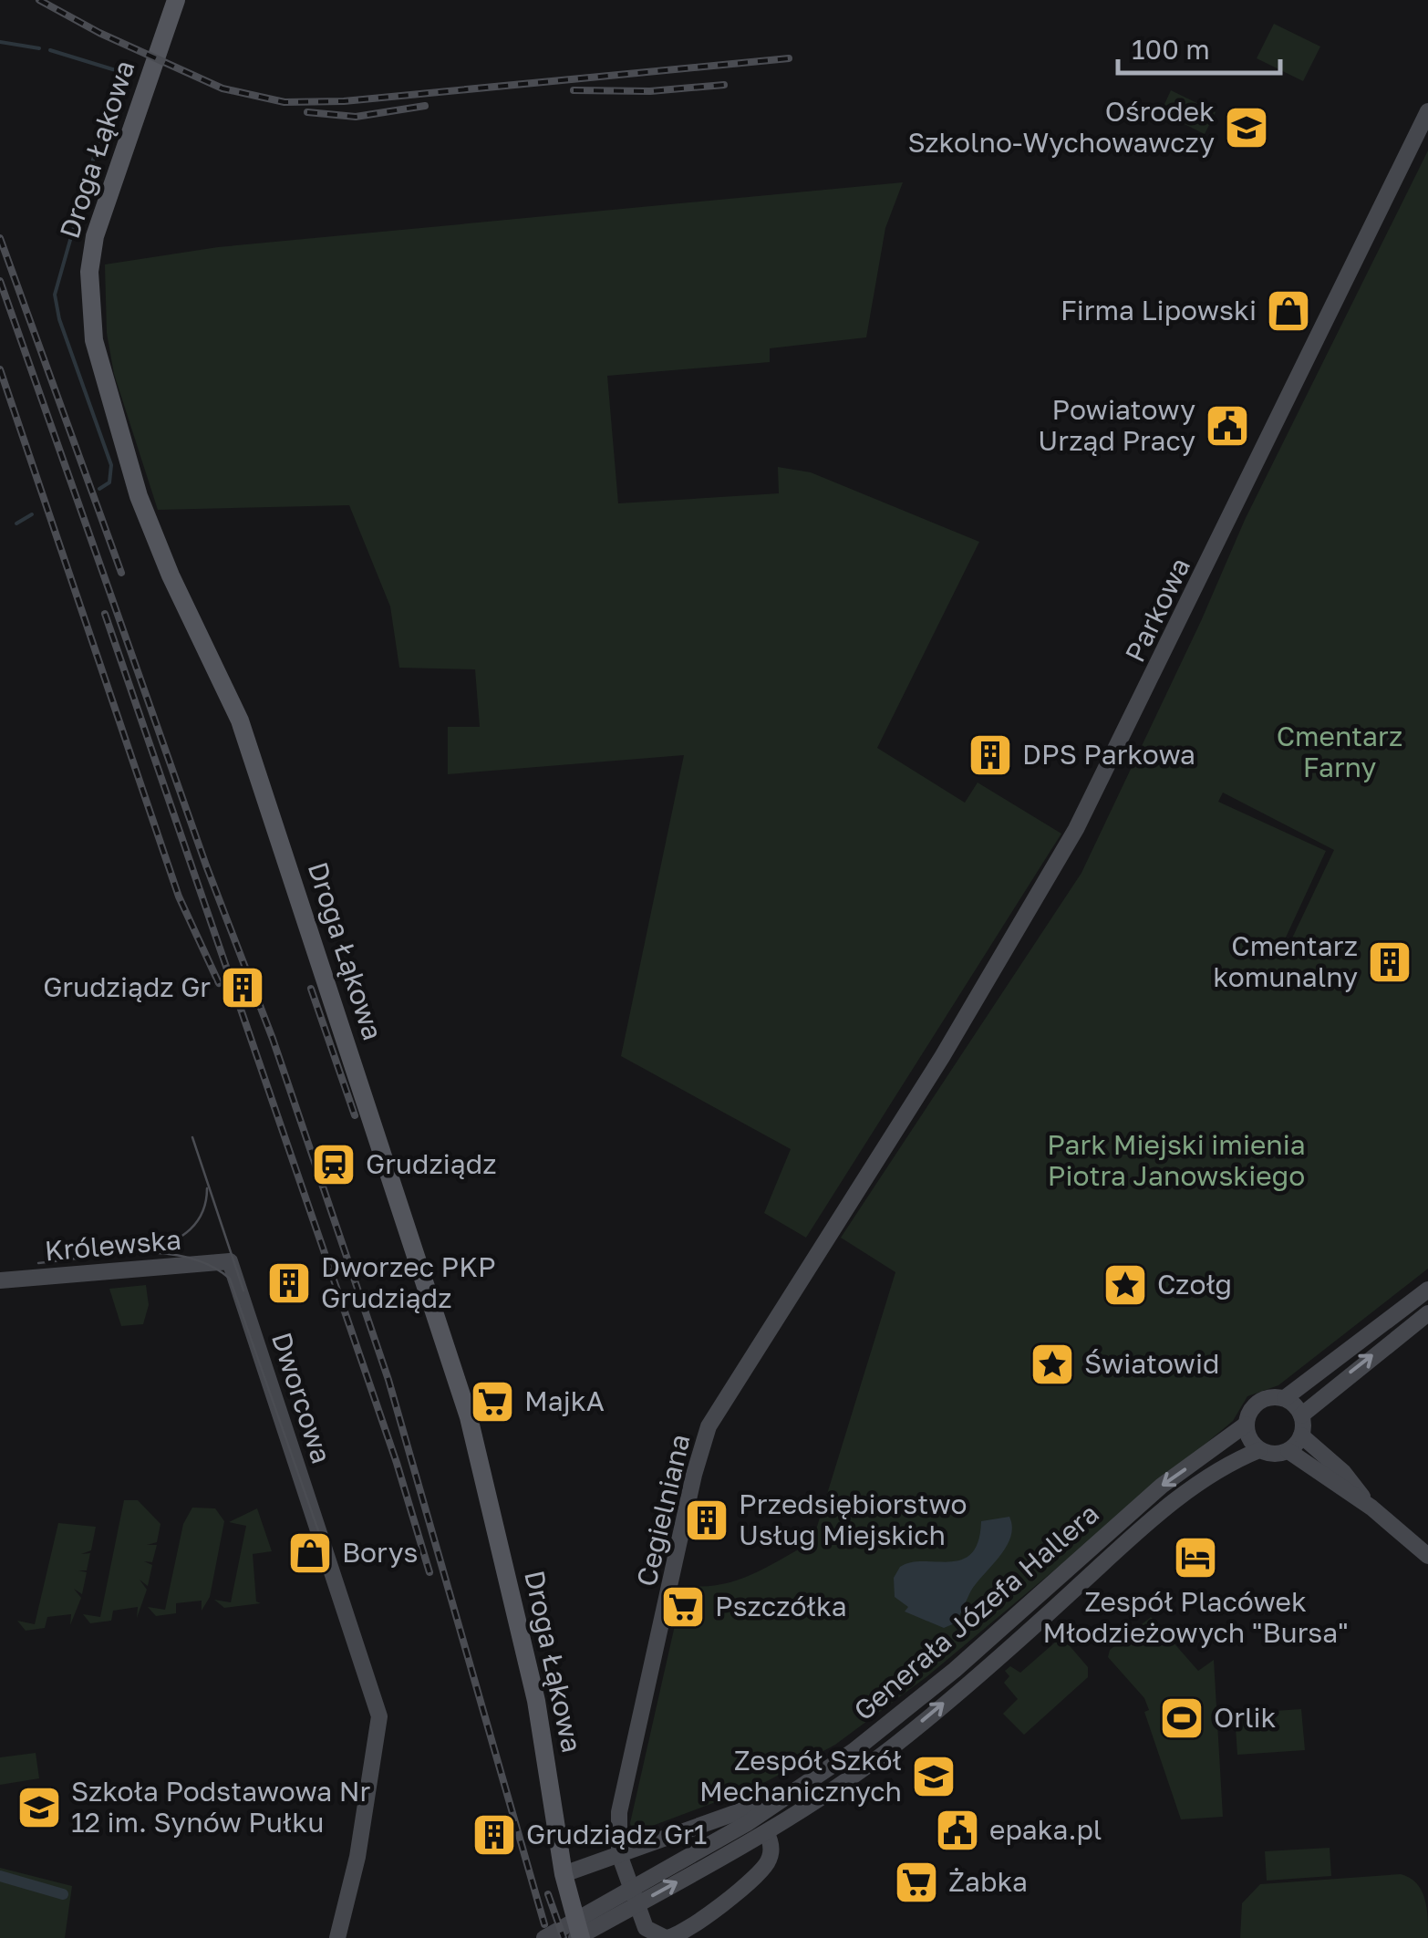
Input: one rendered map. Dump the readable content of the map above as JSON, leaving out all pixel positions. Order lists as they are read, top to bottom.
{
  "streets": {
    "main road": ["Droga Łąkowa"],
    "street": [
      "Parkowa",
      "Królewska",
      "Dworcowa",
      "Cegielniana",
      "Generała Józefa Hallera"
    ]
  },
  "crossings": [
    ["Droga Łąkowa", "Generała Józefa Hallera"],
    ["Parkowa", "Cegielniana"],
    ["Królewska", "Dworcowa"]
  ],
  "parks": ["Cmentarz Farny", "Park Miejski imienia Piotra Janowskiego"],
  "places": {
    "school or university": ["Ośrodek Szkolno-Wychowawczy", "Zespół Szkół Mechanicznych", "Szkoła Podstawowa Nr 12 im. Synów Pułku"],
    "shop": ["Firma Lipowski", "Borys"],
    "public building": ["Powiatowy Urząd Pracy", "epaka.pl"],
    "building": [
      "DPS Parkowa",
      "Cmentarz komunalny",
      "Grudziądz Gr",
      "Dworzec PKP Grudziądz",
      "Przedsiębiorstwo Usług Miejskich",
      "Grudziądz Gr1"
    ],
    "station": ["Grudziądz"],
    "place": ["Czołg", "Światowid"],
    "supermarket": ["MajkA", "Pszczółka", "Żabka"],
    "hotel": ["Zespół Placówek Młodzieżowych \"Bursa\""],
    "sports": ["Orlik"]
  },
  "scale_bar": "100 m"
}
